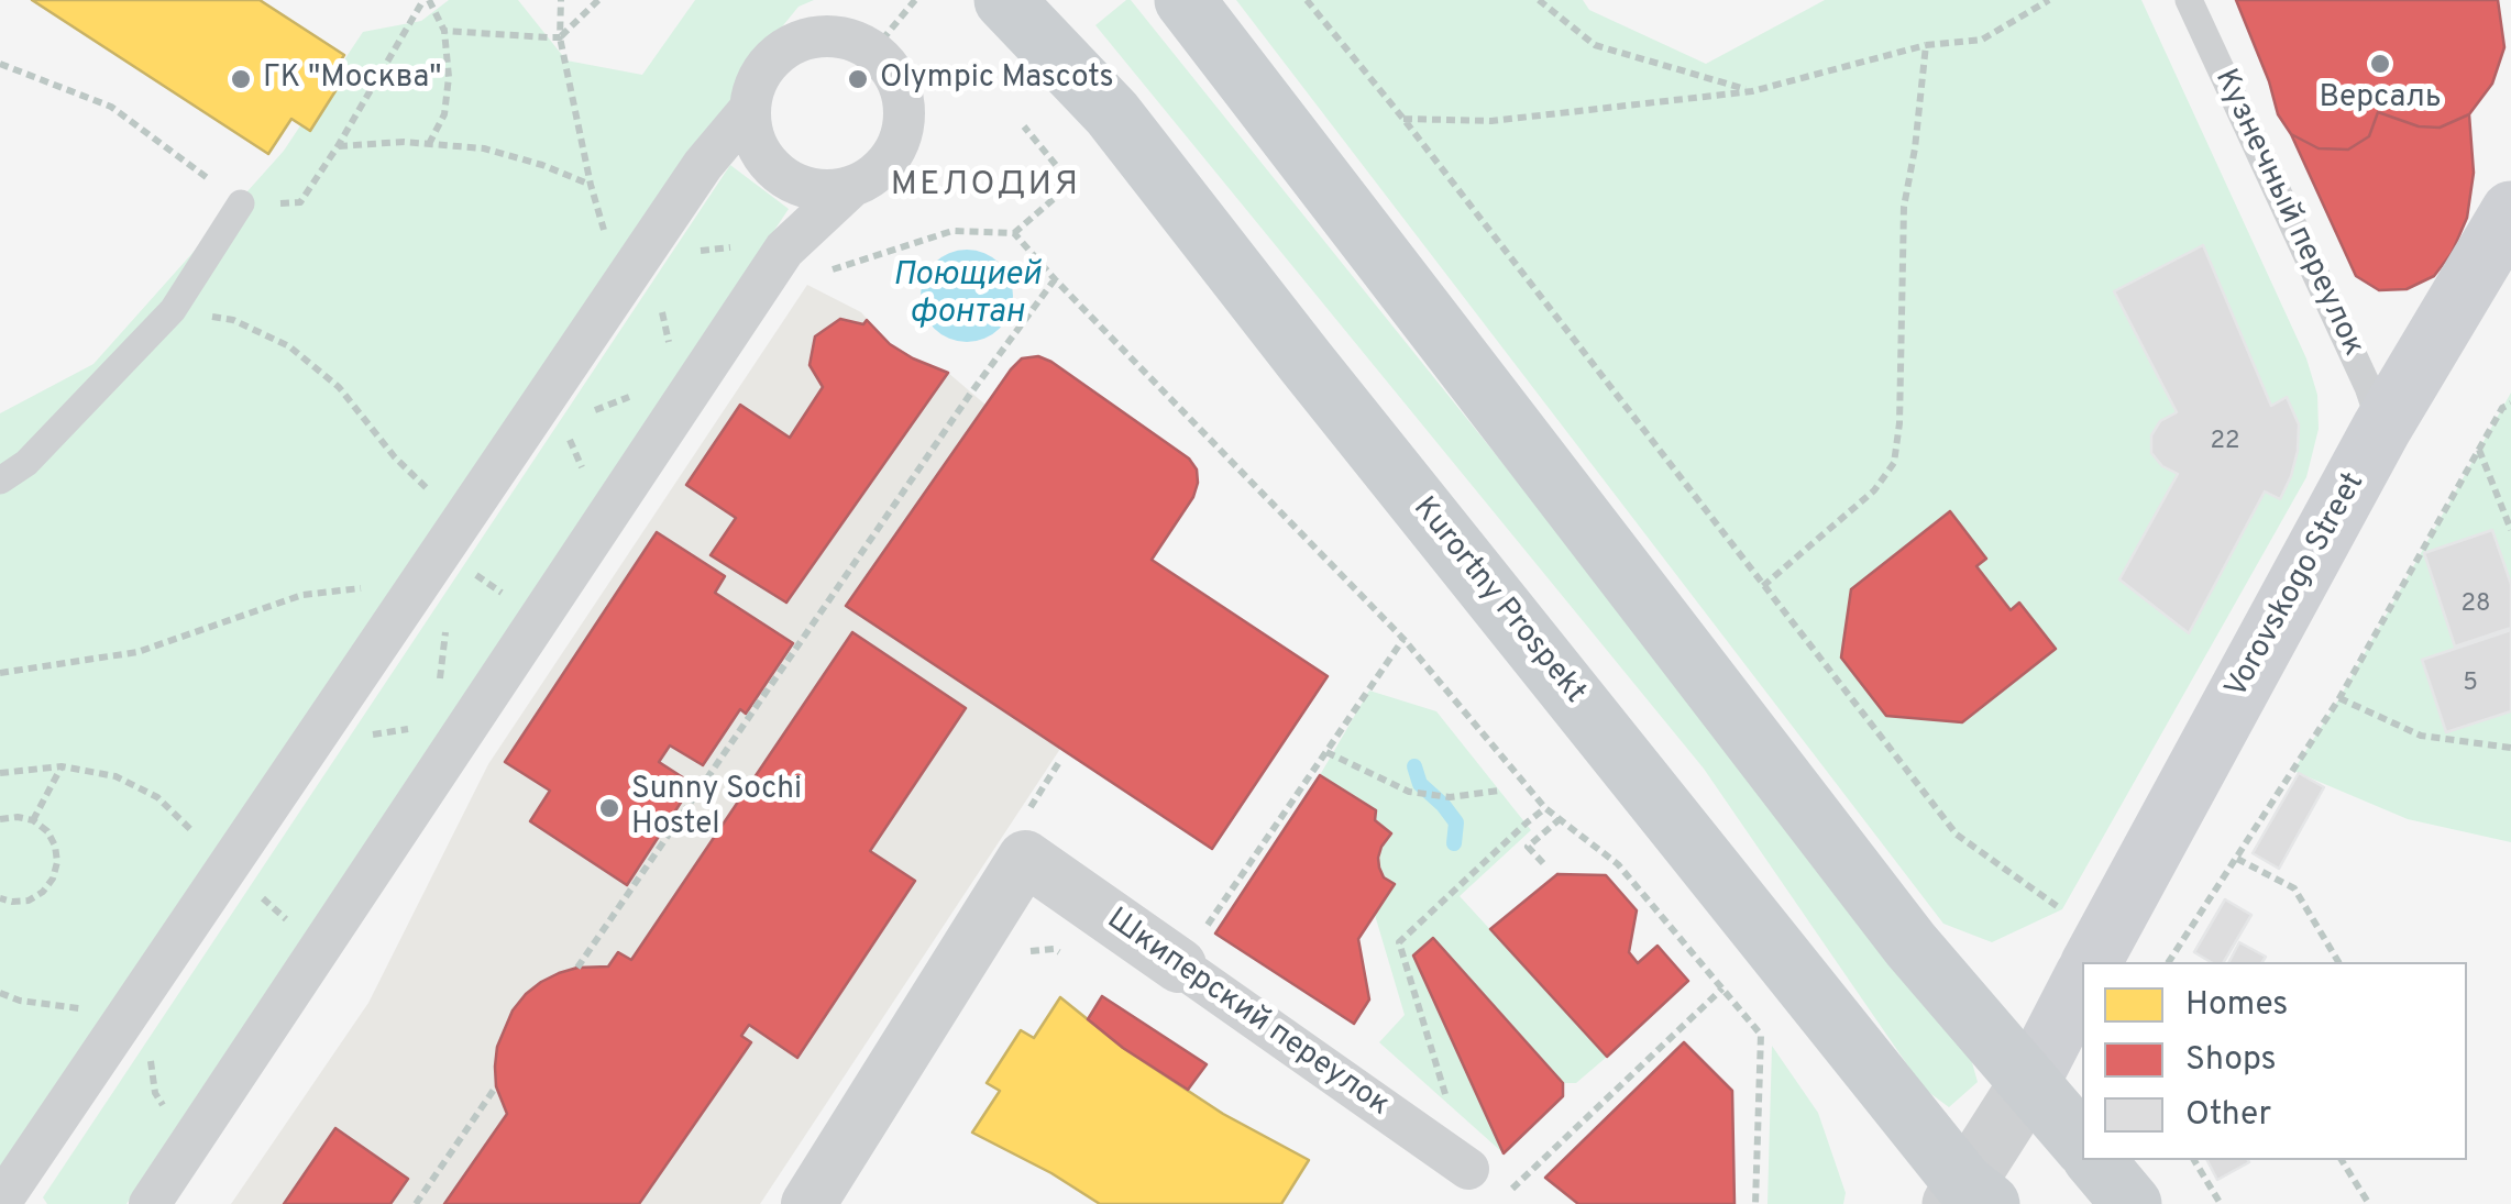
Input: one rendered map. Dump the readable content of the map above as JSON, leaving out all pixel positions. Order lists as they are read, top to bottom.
{
  "streets": {
    "main road": ["Vorovskogo Street", "Kurortny Prospekt"],
    "street": ["Шкиперский переулок"],
    "lane": ["Кузнечный переулок"]
  },
  "crossings": [
    ["Кузнечный переулок", "Vorovskogo Street"],
    ["Vorovskogo Street", "Kurortny Prospekt"]
  ],
  "districts": ["МЕЛОДИЯ"],
  "water": ["Поющией фонтан"],
  "places": [
    "Версаль",
    "ГК \"Москва\"",
    "Olympic Mascots",
    "Sunny Sochi Hostel"
  ],
  "house_numbers": ["22", "28", "5"],
  "legend": ["Homes", "Shops", "Other"]
}
